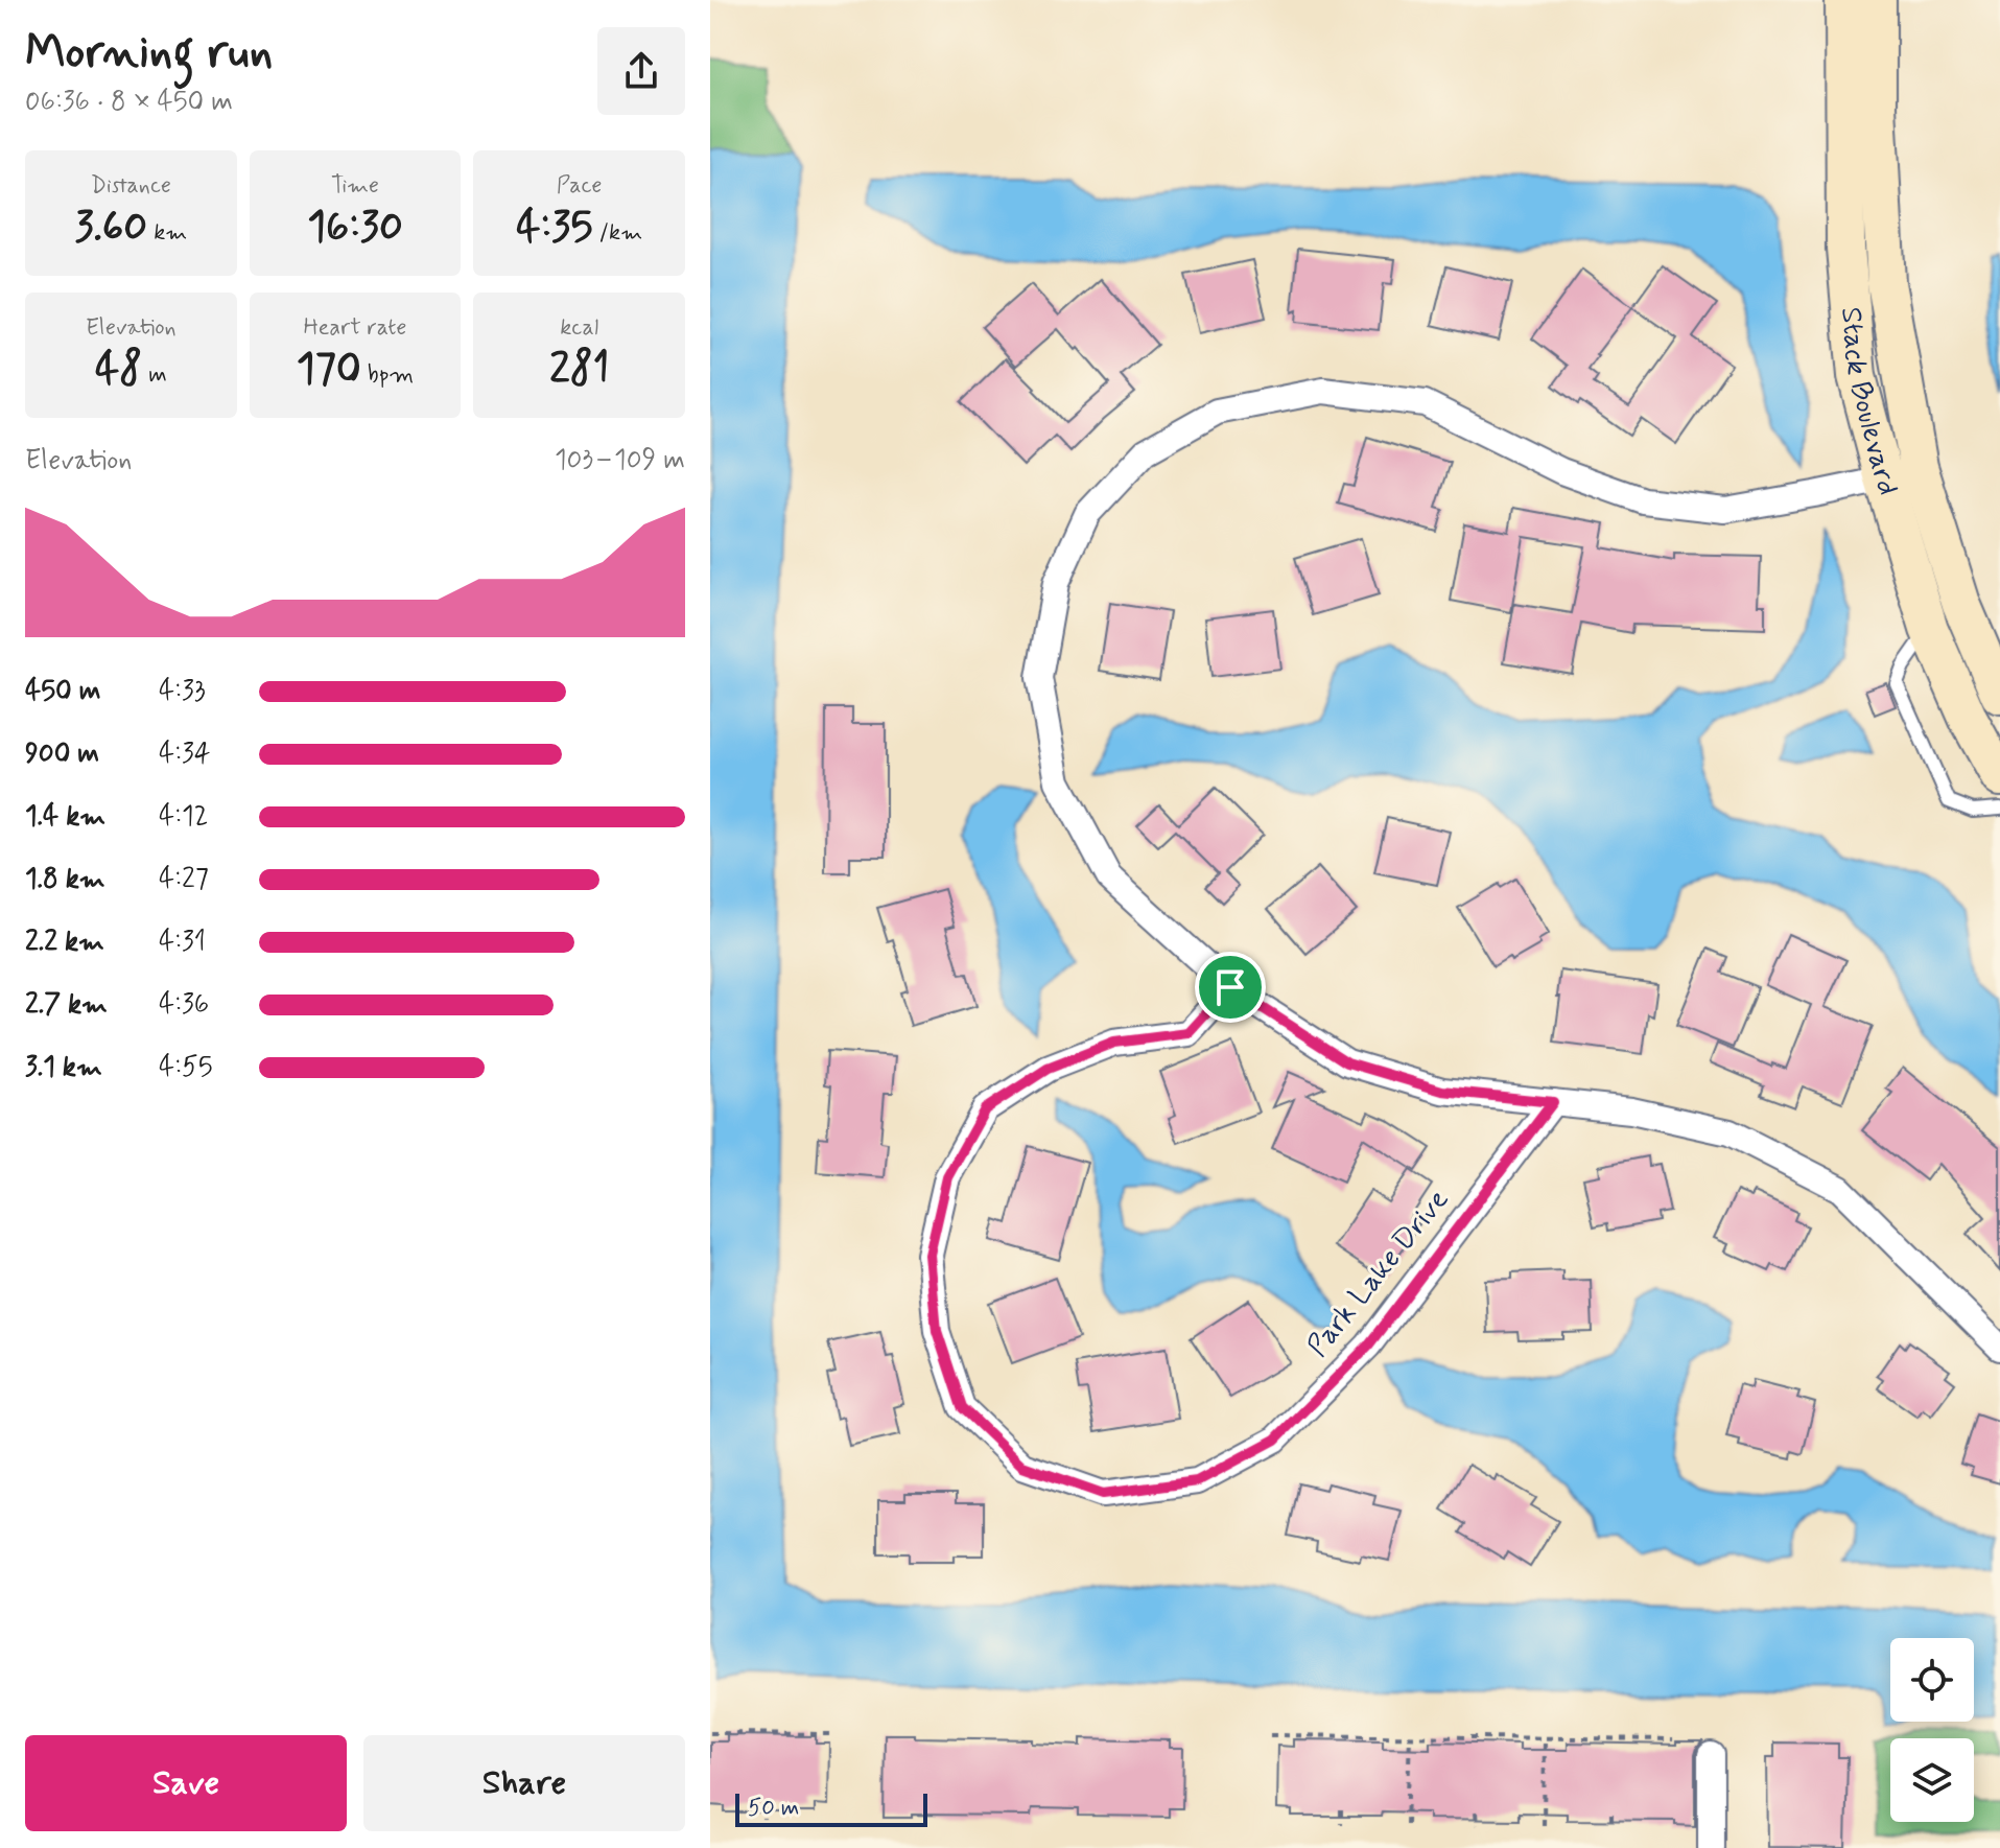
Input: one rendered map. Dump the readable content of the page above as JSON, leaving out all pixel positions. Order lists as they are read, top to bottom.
{
  "streets": {
    "street": ["Stack Boulevard", "Park Lake Drive"]
  },
  "scale_bar": "50 m",
  "page": {
    "heading": ["Morning run", "06:36 · 8 × 450 m"],
    "stats": [
      ["Distance", "3.60 km"],
      ["Time", "16:30"],
      ["Pace", "4:35 /km"],
      ["Elevation", "48 m"],
      ["Heart rate", "170 bpm"],
      ["kcal", "281"]
    ],
    "chart": ["Elevation", "103–109 m"],
    "list": [
      {
        "name": "450 m",
        "note": "4:33"
      },
      {
        "name": "900 m",
        "note": "4:34"
      },
      {
        "name": "1.4 km",
        "note": "4:12"
      },
      {
        "name": "1.8 km",
        "note": "4:27"
      },
      {
        "name": "2.2 km",
        "note": "4:31"
      },
      {
        "name": "2.7 km",
        "note": "4:36"
      },
      {
        "name": "3.1 km",
        "note": "4:55"
      }
    ],
    "buttons": ["Save", "Share"],
    "scale": "50 m"
  }
}
